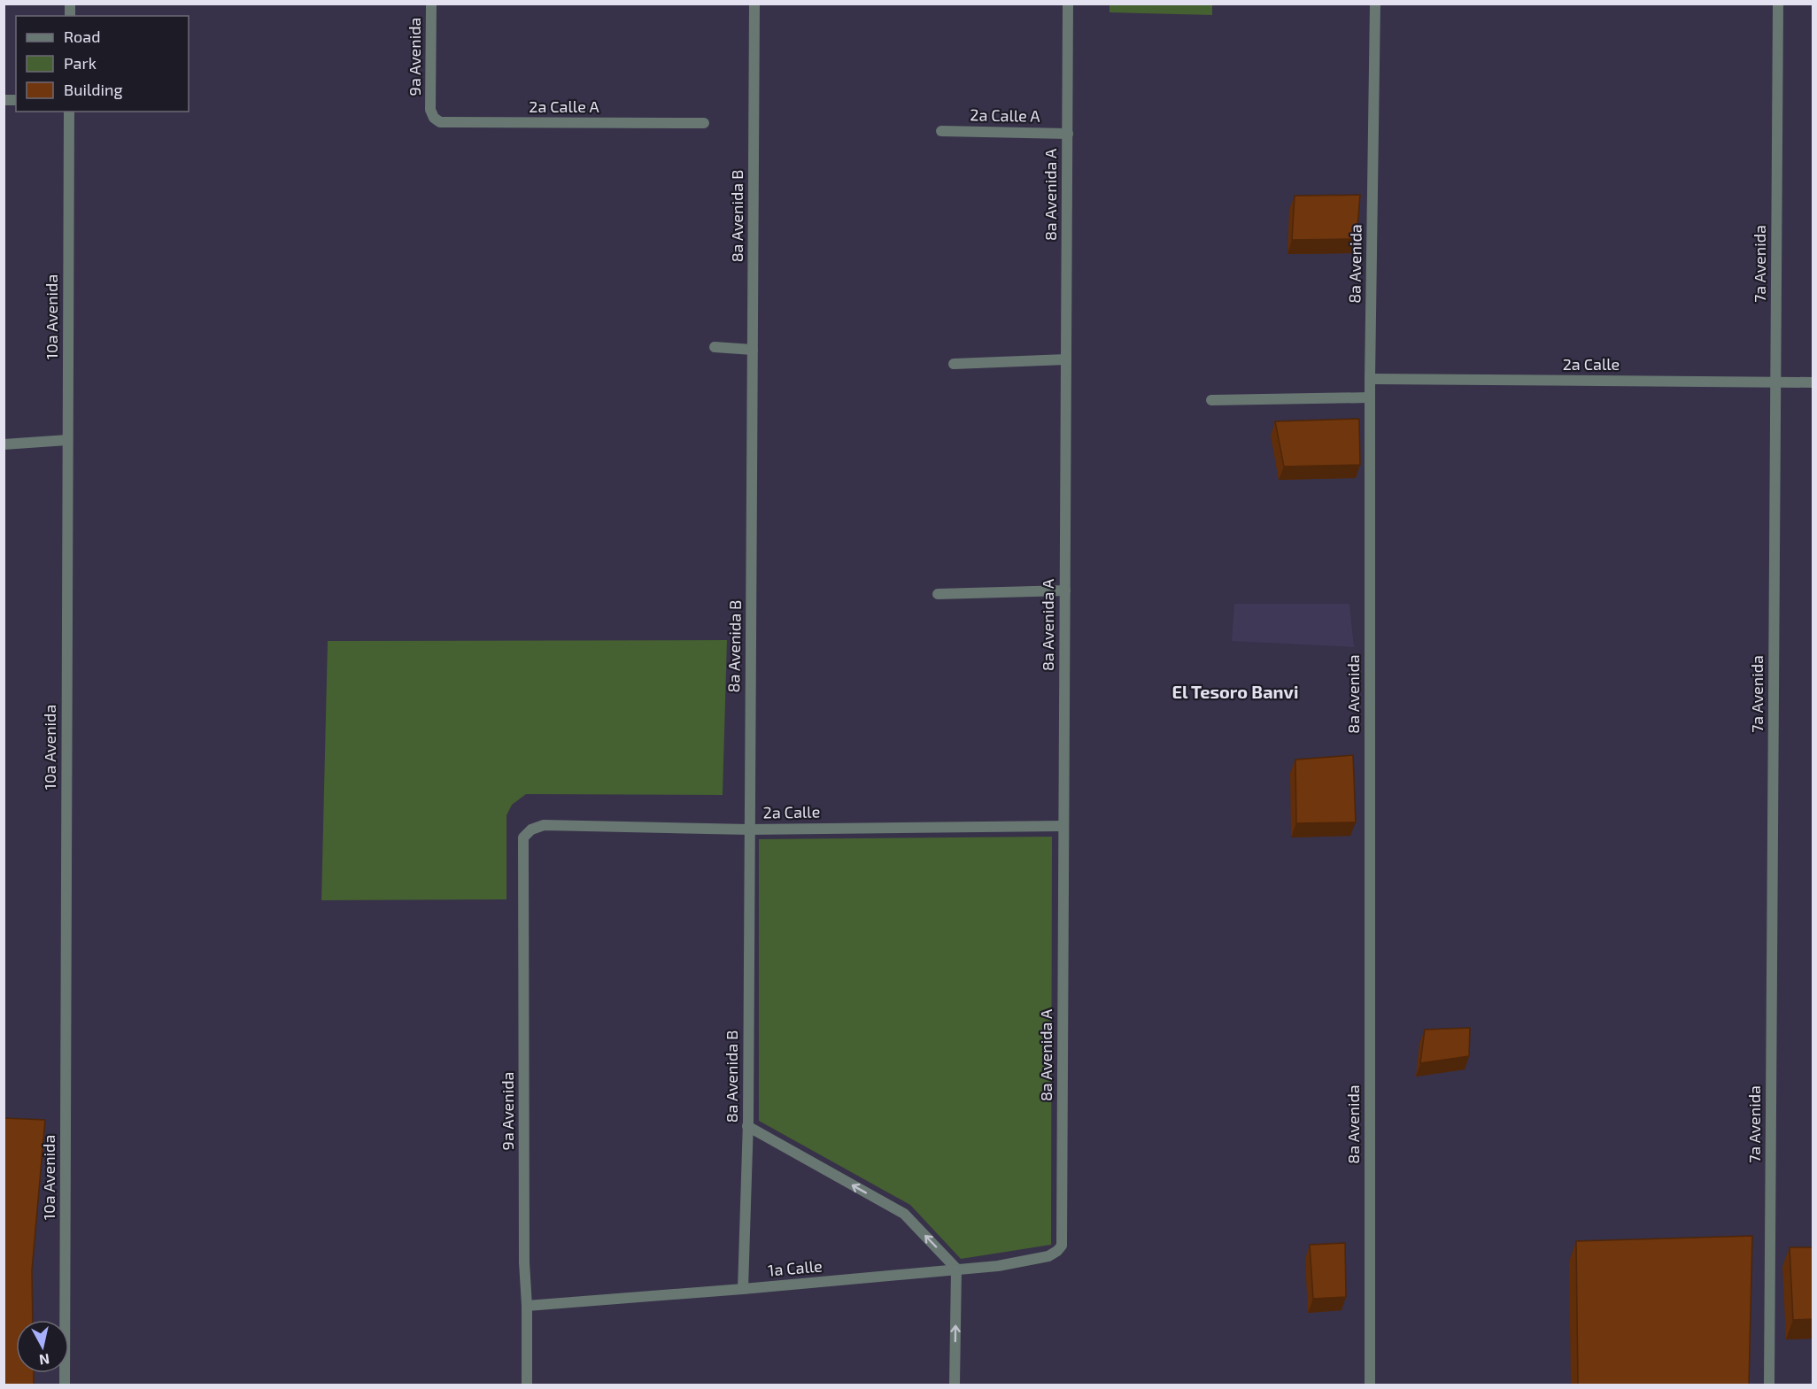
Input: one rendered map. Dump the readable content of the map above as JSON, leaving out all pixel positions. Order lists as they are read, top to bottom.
{
  "streets": {
    "street": [
      "9a Avenida",
      "2a Calle A",
      "8a Avenida A",
      "8a Avenida B",
      "8a Avenida",
      "7a Avenida",
      "10a Avenida",
      "2a Calle",
      "1a Calle"
    ]
  },
  "crossings": [
    ["9a Avenida", "2a Calle A"],
    ["9a Avenida", "2a Calle"],
    ["9a Avenida", "1a Calle"],
    ["2a Calle A", "8a Avenida A"],
    ["8a Avenida A", "2a Calle"],
    ["8a Avenida A", "1a Calle"],
    ["8a Avenida B", "2a Calle"],
    ["8a Avenida B", "1a Calle"],
    ["8a Avenida", "2a Calle"],
    ["7a Avenida", "2a Calle"]
  ],
  "districts": ["El Tesoro Banvi"],
  "legend": ["Road", "Park", "Building"],
  "north": "bottom"
}
